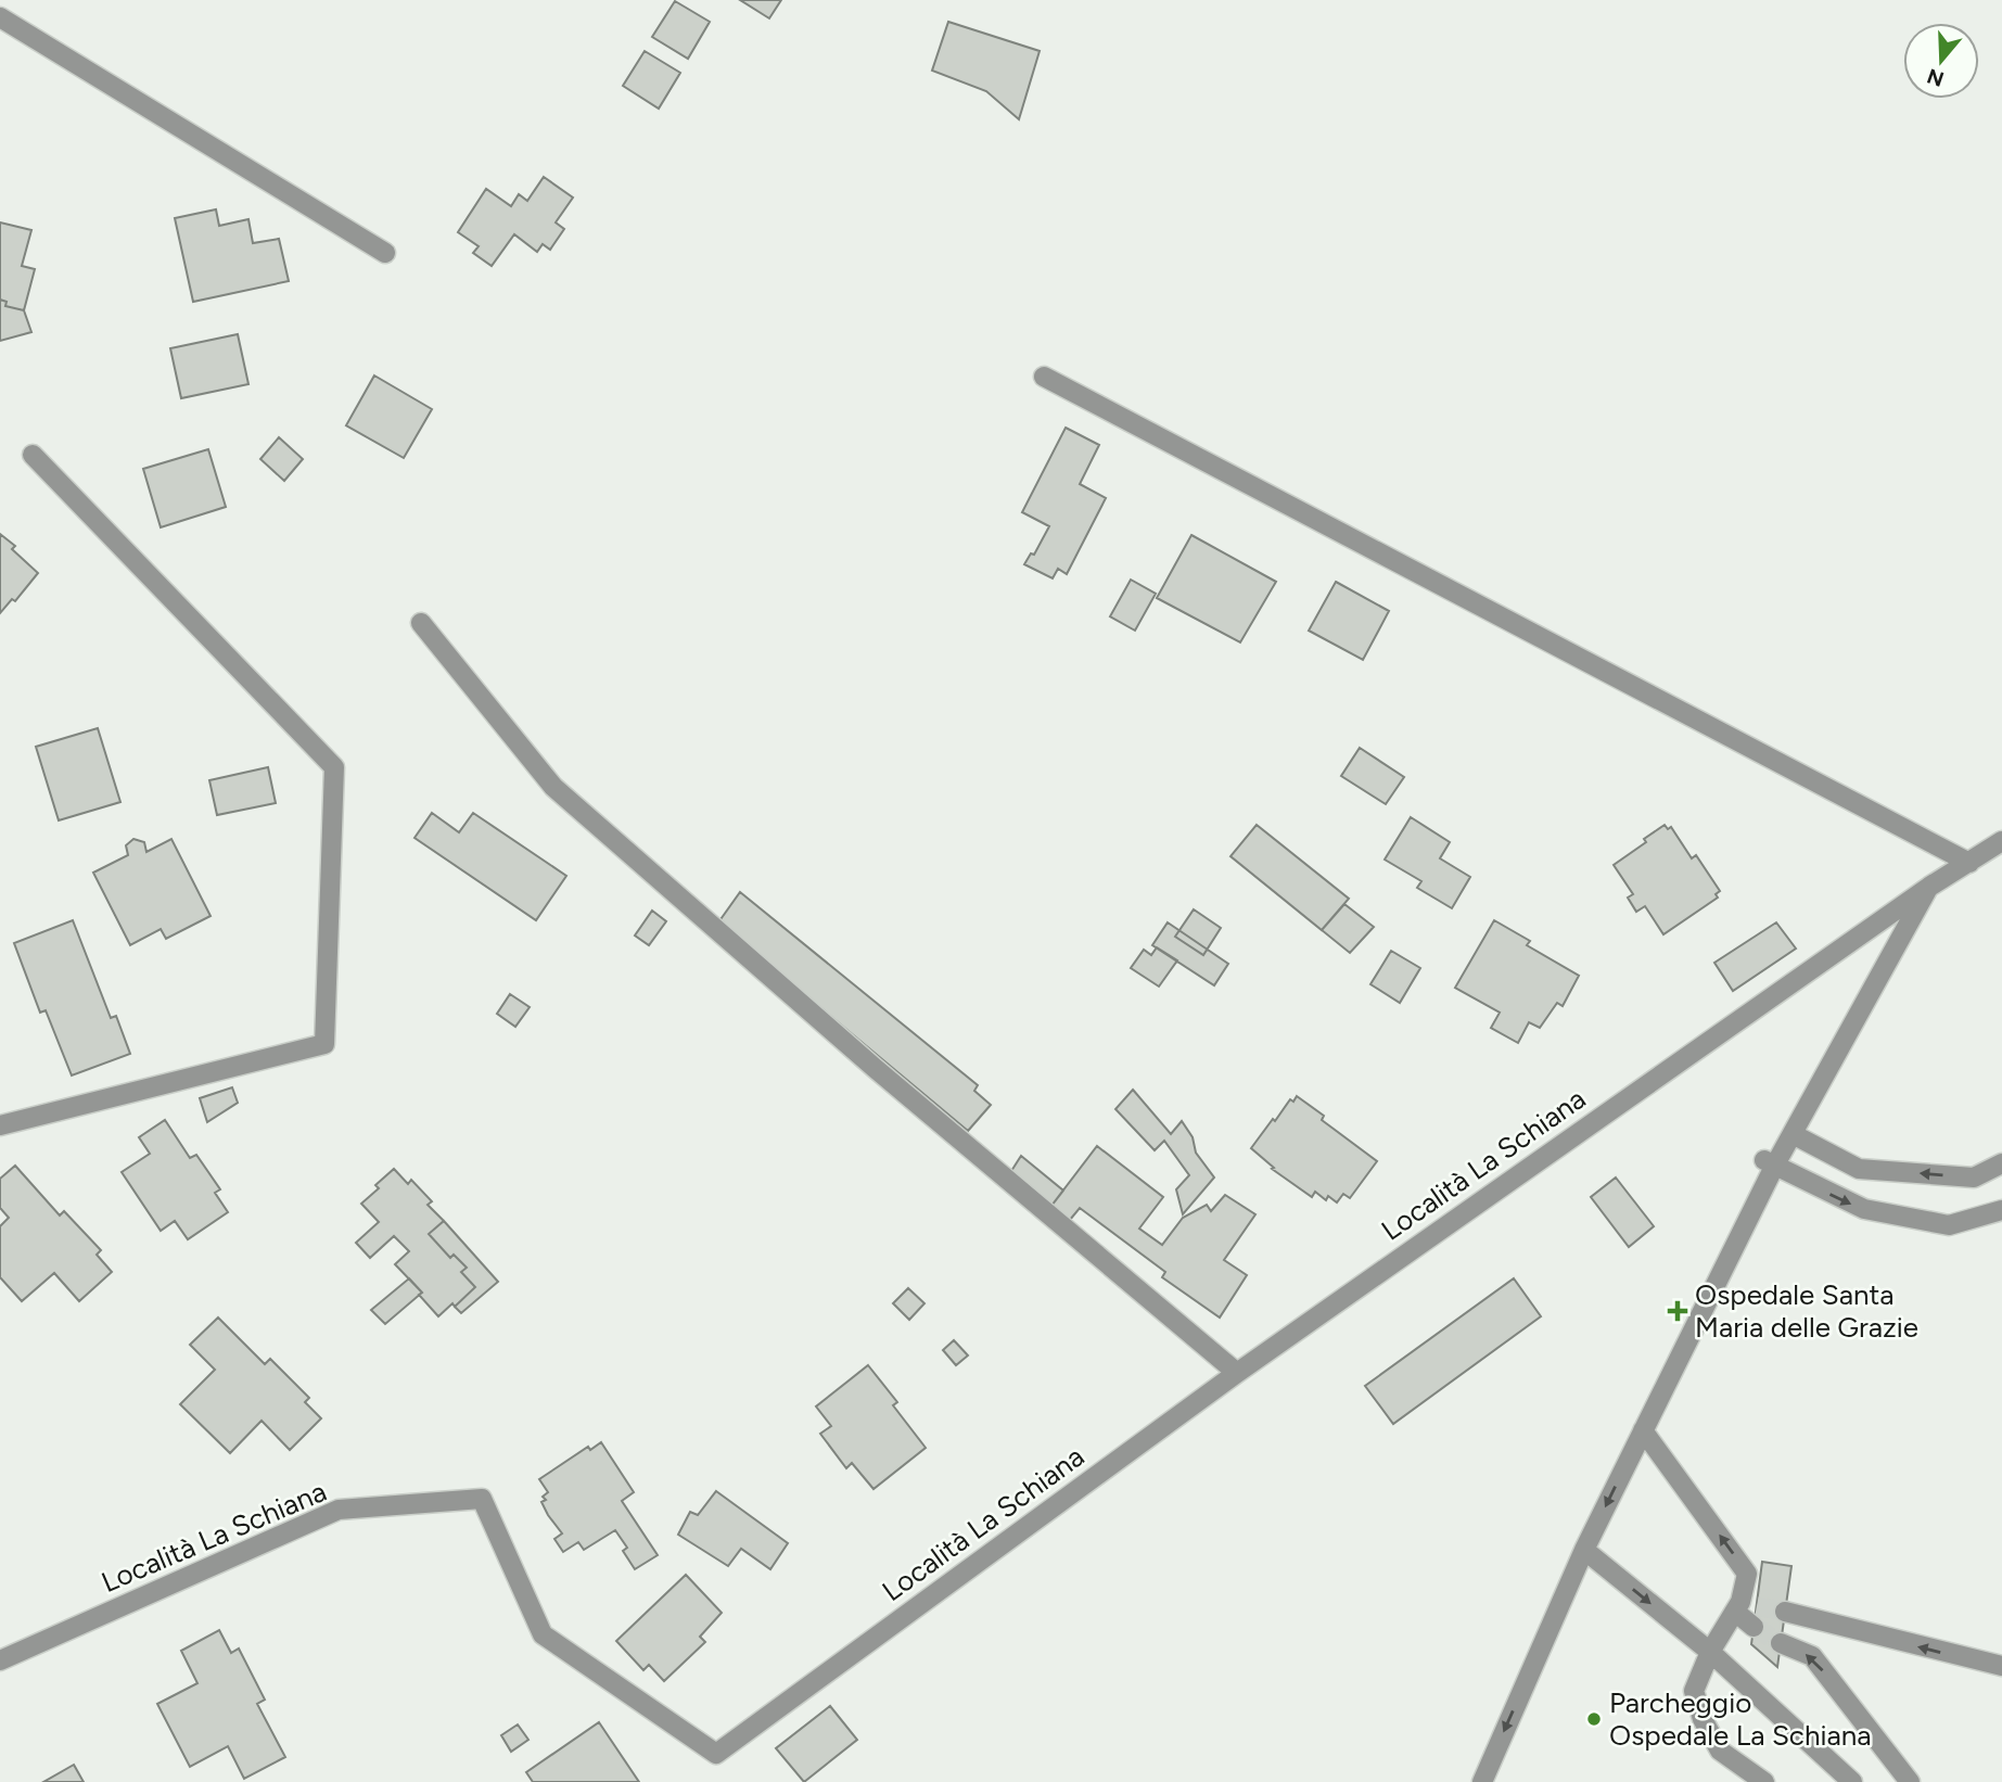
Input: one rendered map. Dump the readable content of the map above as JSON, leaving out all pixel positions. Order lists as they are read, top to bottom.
{
  "streets": {
    "street": ["Località La Schiana"]
  },
  "places": {
    "health": ["Ospedale Santa Maria delle Grazie"],
    "other": ["Parcheggio Ospedale La Schiana"]
  },
  "north": "bottom"
}
